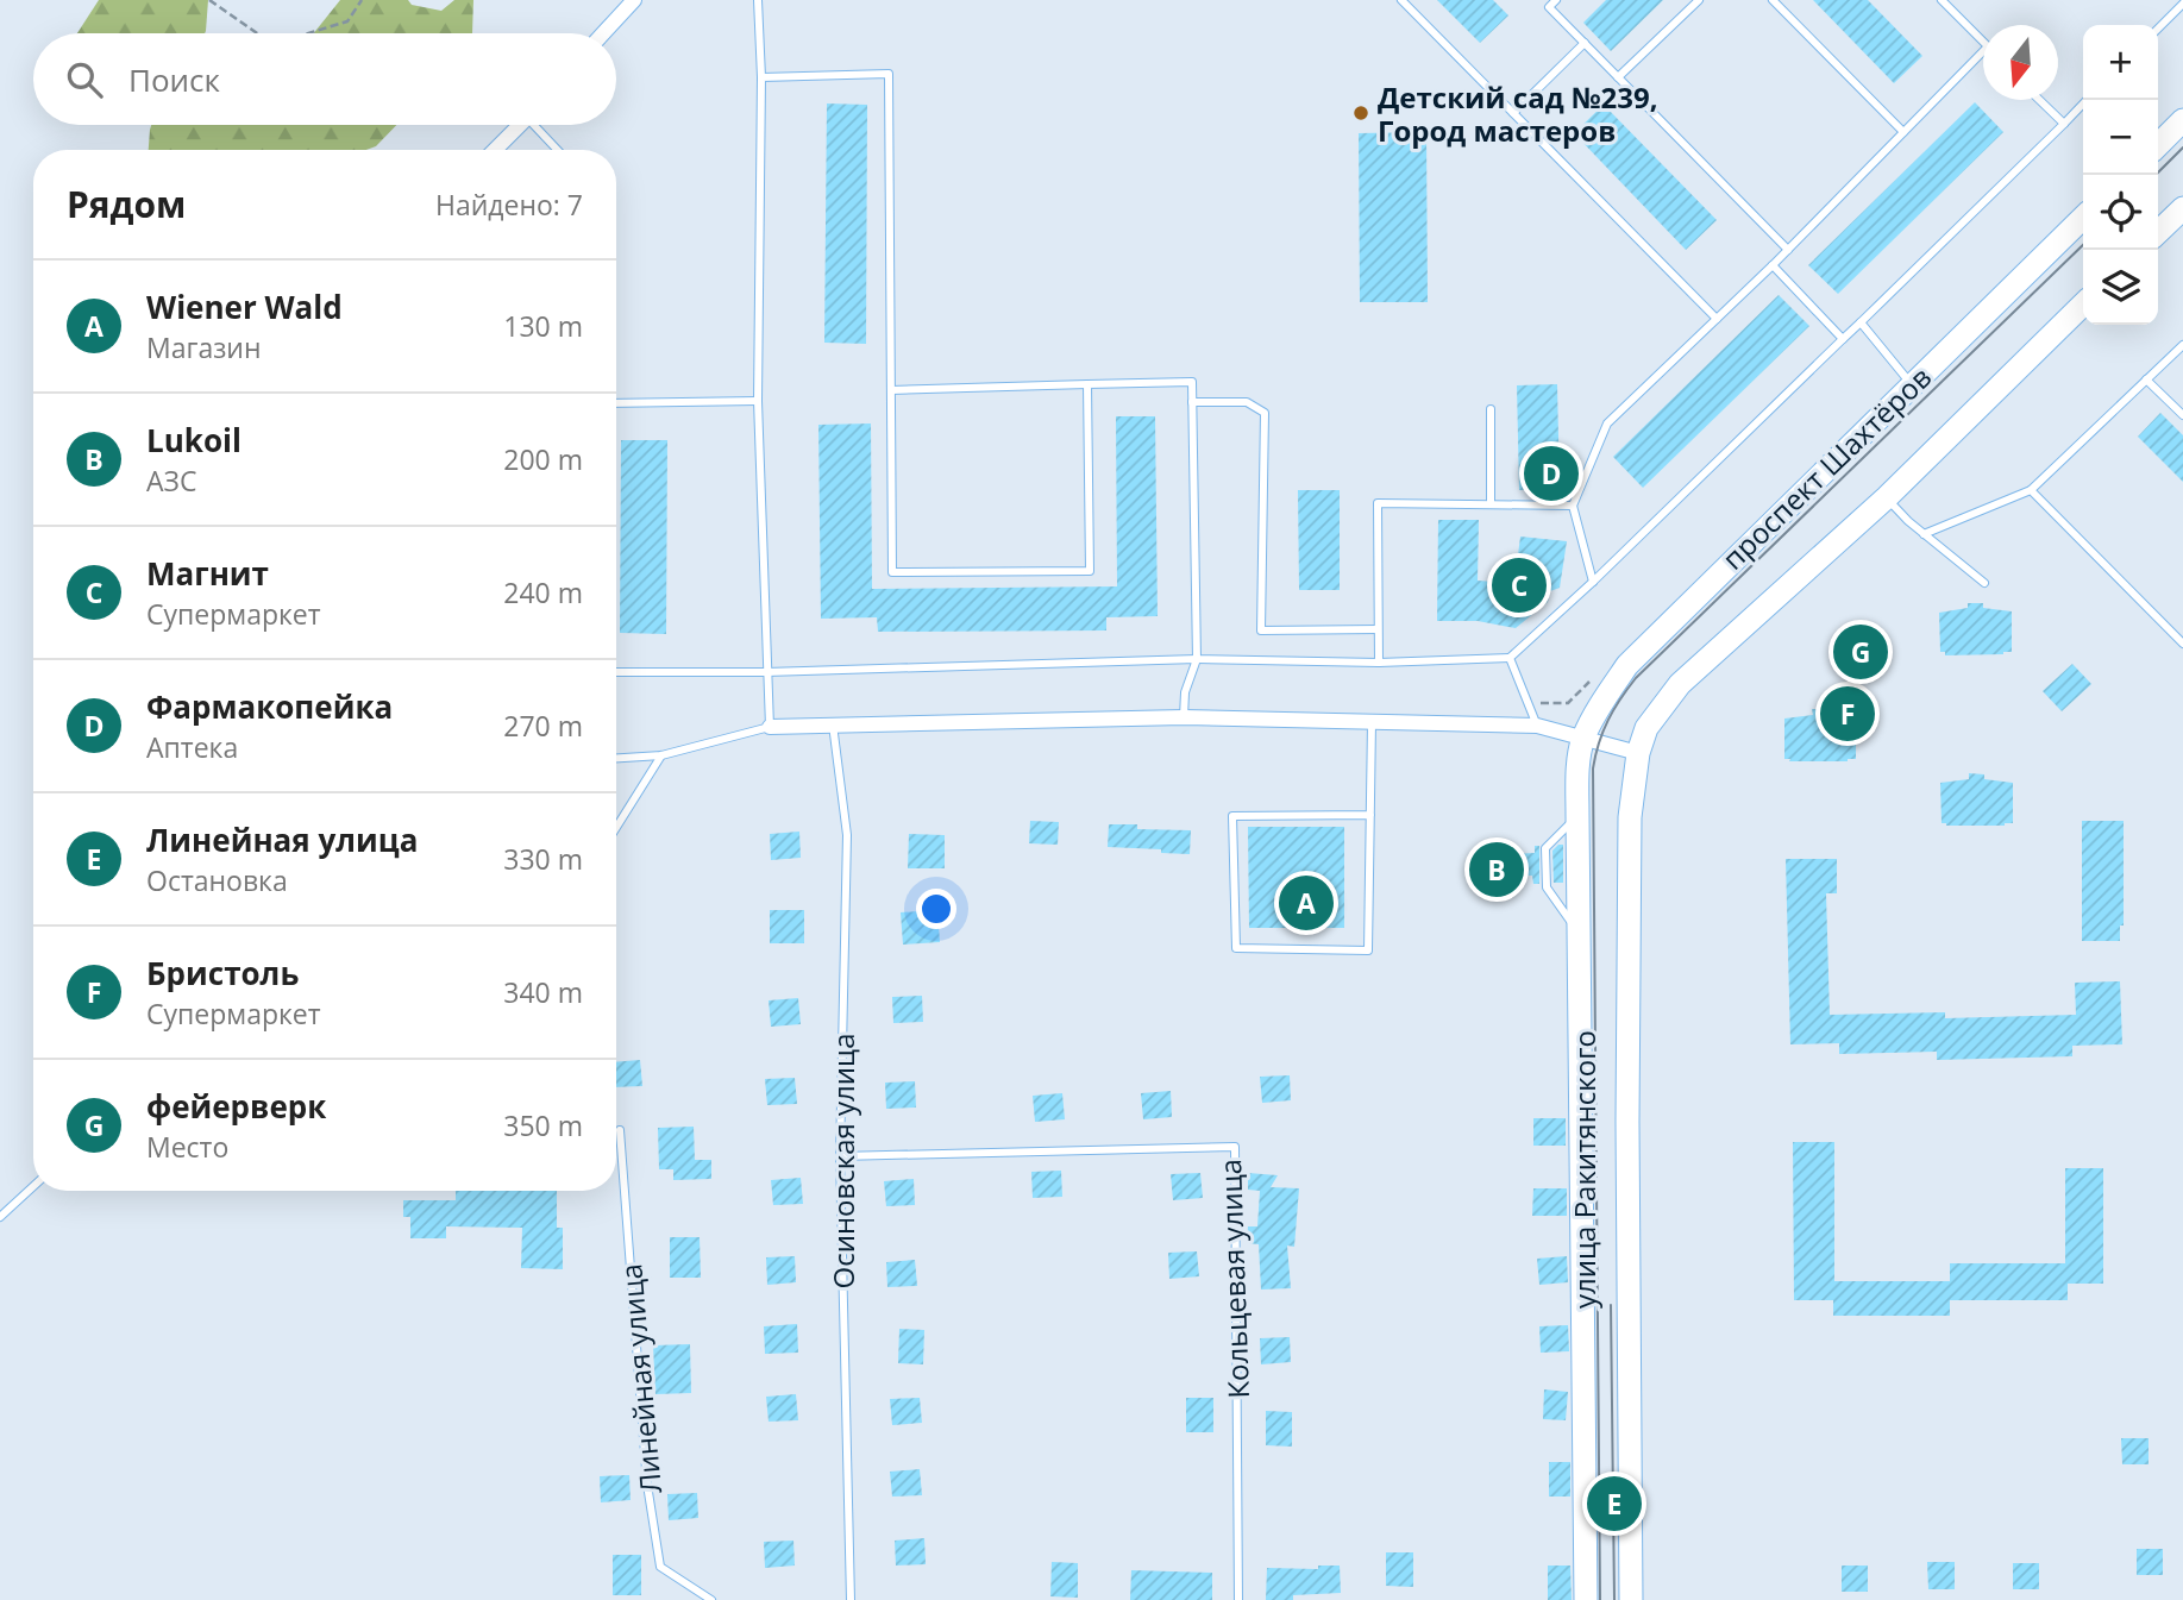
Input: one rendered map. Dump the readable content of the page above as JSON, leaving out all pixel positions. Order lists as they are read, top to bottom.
{
  "streets": {
    "main road": ["проспект Шахтёров", "улица Ракитянского"],
    "lane": ["Осиновская улица", "Кольцевая улица", "Линейная улица"]
  },
  "crossings": [
    ["проспект Шахтёров", "улица Ракитянского"],
    ["Осиновская улица", "Кольцевая улица"]
  ],
  "places": ["Детский сад №239, Город мастеров"],
  "north": "bottom",
  "page": {
    "map_buttons": ["+", "−"],
    "search": "Поиск",
    "heading": ["Рядом", "Найдено: 7"],
    "list": [
      {
        "mark": "A",
        "name": "Wiener Wald",
        "note": "Магазин",
        "value": "130 m"
      },
      {
        "mark": "B",
        "name": "Lukoil",
        "note": "АЗС",
        "value": "200 m"
      },
      {
        "mark": "C",
        "name": "Магнит",
        "note": "Супермаркет",
        "value": "240 m"
      },
      {
        "mark": "D",
        "name": "Фармакопейка",
        "note": "Аптека",
        "value": "270 m"
      },
      {
        "mark": "E",
        "name": "Линейная улица",
        "note": "Остановка",
        "value": "330 m"
      },
      {
        "mark": "F",
        "name": "Бристоль",
        "note": "Супермаркет",
        "value": "340 m"
      },
      {
        "mark": "G",
        "name": "фейерверк",
        "note": "Место",
        "value": "350 m"
      }
    ],
    "pins": [
      "D",
      "C",
      "G",
      "F",
      "B",
      "A",
      "E"
    ]
  }
}
